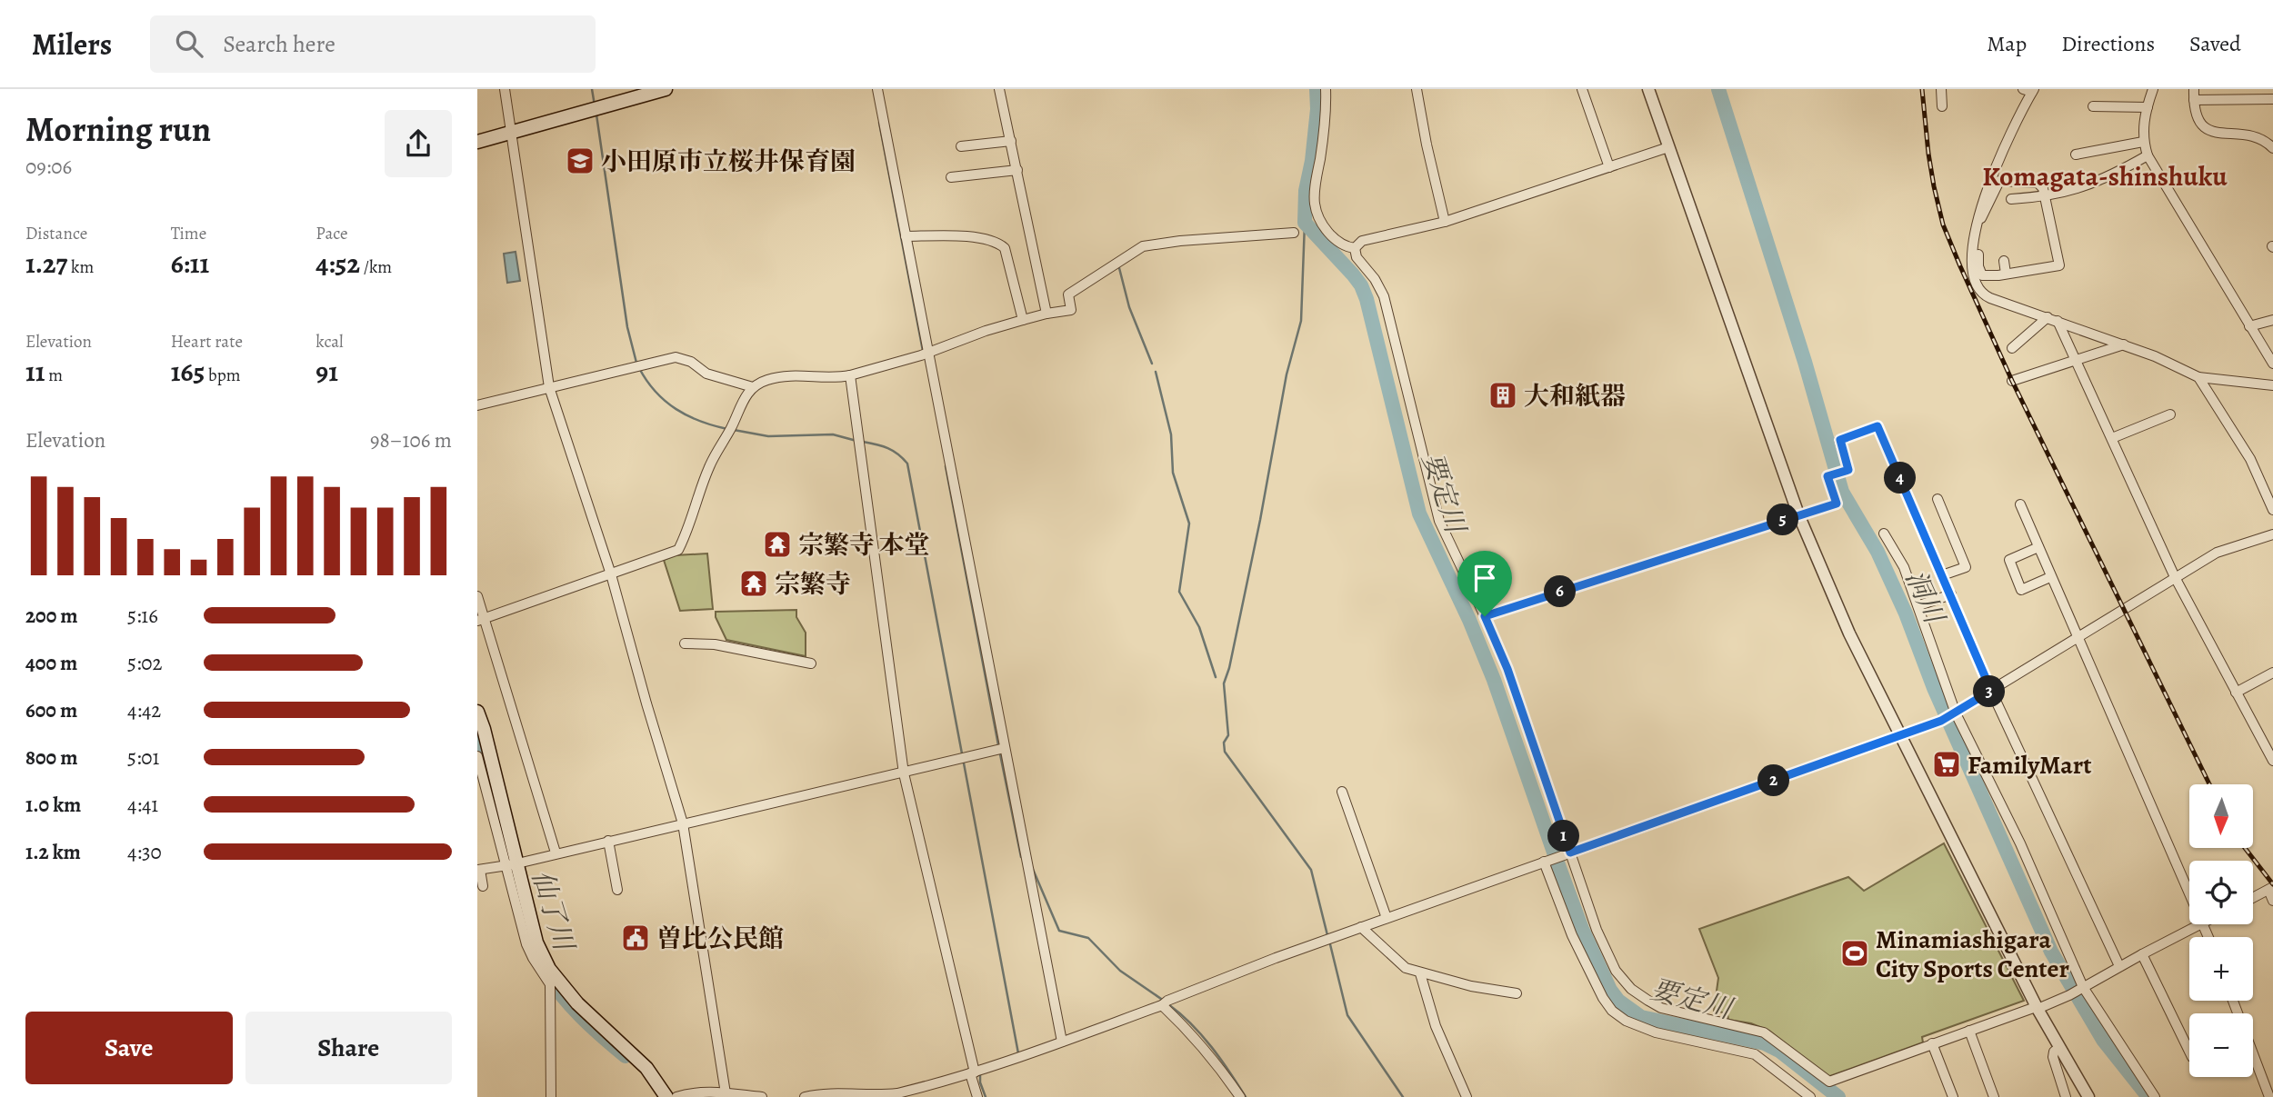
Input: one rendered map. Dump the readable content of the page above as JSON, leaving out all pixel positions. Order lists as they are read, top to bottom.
{
  "districts": ["Komagata-shinshuku"],
  "water": ["要定川", "洞川", "仙了川"],
  "places": {
    "school or university": ["小田原市立桜井保育園"],
    "building": ["大和紙器"],
    "temple": ["宗繁寺 本堂", "宗繁寺"],
    "supermarket": ["FamilyMart"],
    "public building": ["曽比公民館"],
    "sports": ["Minamiashigara City Sports Center"]
  },
  "north": "bottom",
  "page": {
    "header": "Milers",
    "search": "Search here",
    "nav": ["Map", "Directions", "Saved"],
    "heading": ["Morning run", "09:06"],
    "stats": [
      ["Distance", "1.27 km"],
      ["Time", "6:11"],
      ["Pace", "4:52 /km"],
      ["Elevation", "11 m"],
      ["Heart rate", "165 bpm"],
      ["kcal", "91"]
    ],
    "chart": ["Elevation", "98–106 m"],
    "pins": [
      "4",
      "5",
      "6",
      "3",
      "2",
      "1"
    ],
    "list": [
      {
        "name": "200 m",
        "note": "5:16"
      },
      {
        "name": "400 m",
        "note": "5:02"
      },
      {
        "name": "600 m",
        "note": "4:42"
      },
      {
        "name": "800 m",
        "note": "5:01"
      },
      {
        "name": "1.0 km",
        "note": "4:41"
      },
      {
        "name": "1.2 km",
        "note": "4:30"
      }
    ],
    "map_buttons": ["+", "−"],
    "buttons": ["Save", "Share"]
  }
}
